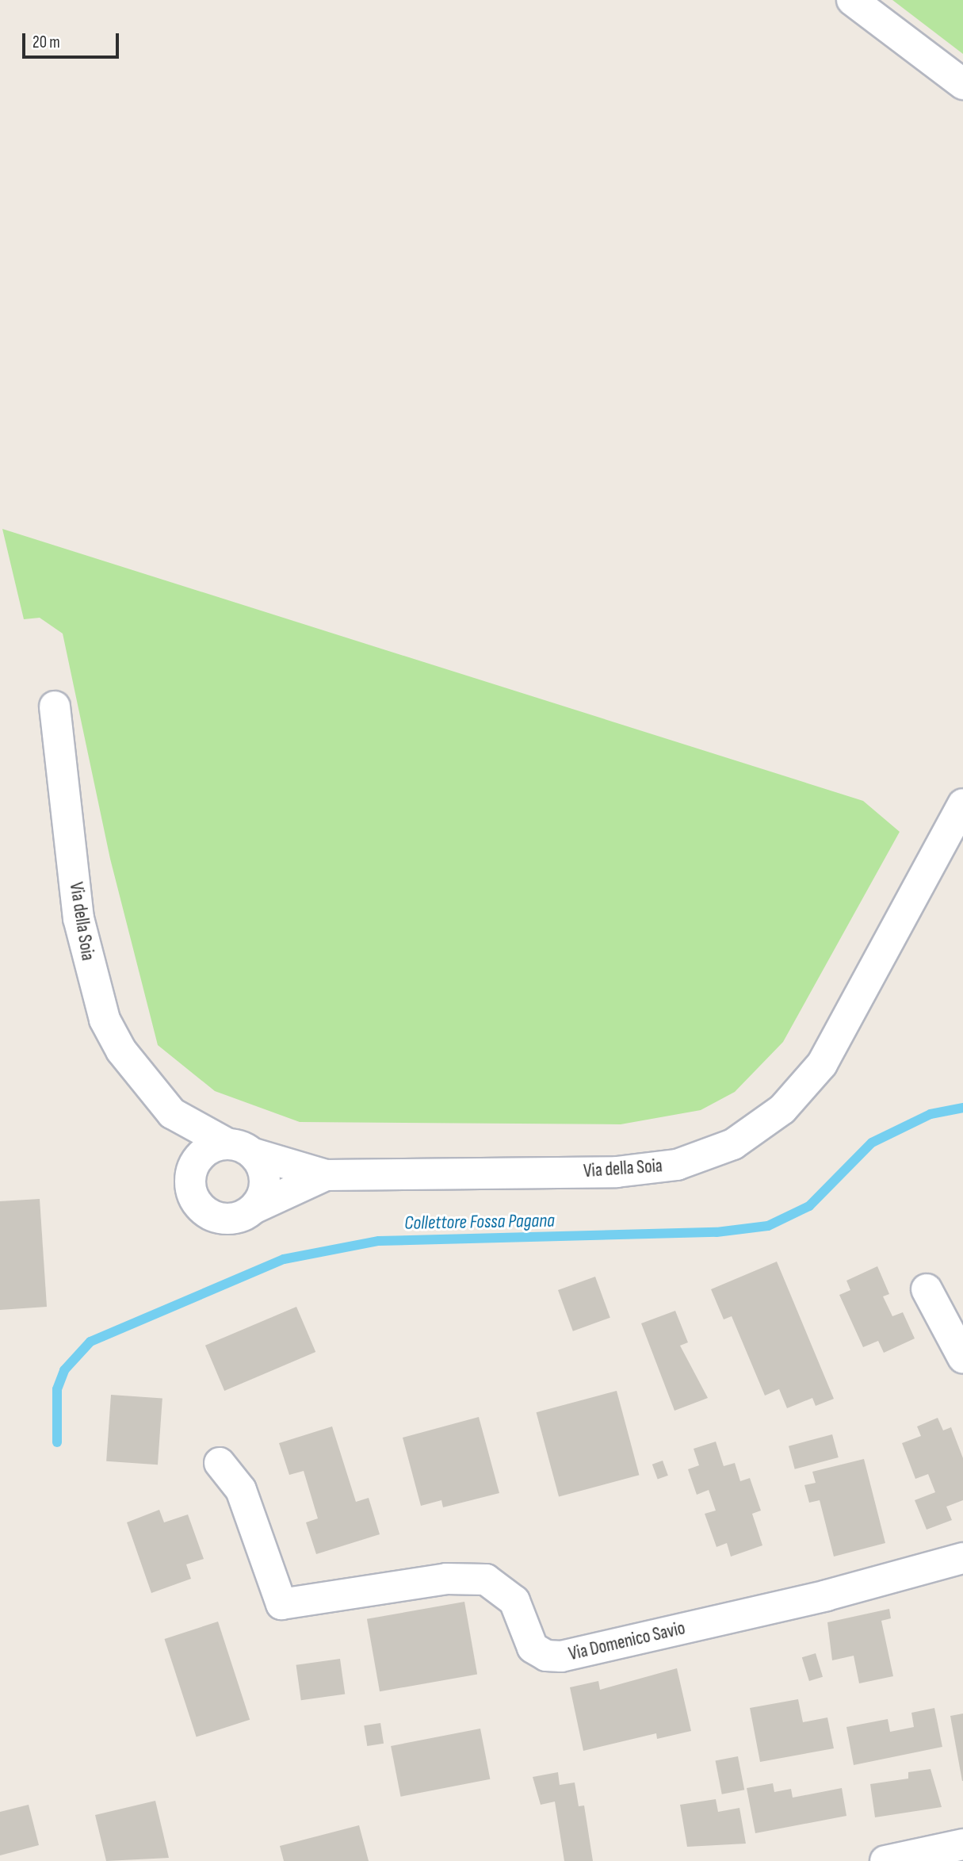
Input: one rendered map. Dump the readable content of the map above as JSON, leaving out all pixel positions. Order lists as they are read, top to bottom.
{
  "streets": {
    "street": ["Via della Soia", "Via Domenico Savio"]
  },
  "water": ["Collettore Fossa Pagana"],
  "scale_bar": "20 m"
}
